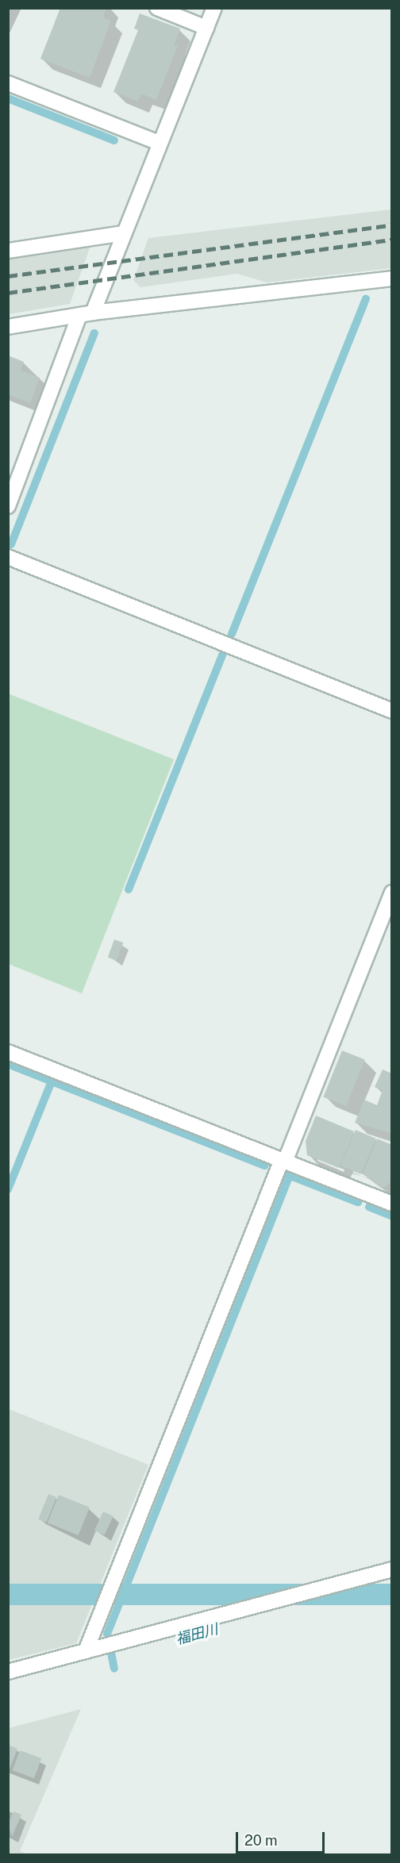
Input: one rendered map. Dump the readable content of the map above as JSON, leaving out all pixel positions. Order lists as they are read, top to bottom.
{
  "water": ["福田川"],
  "scale_bar": "20 m"
}
